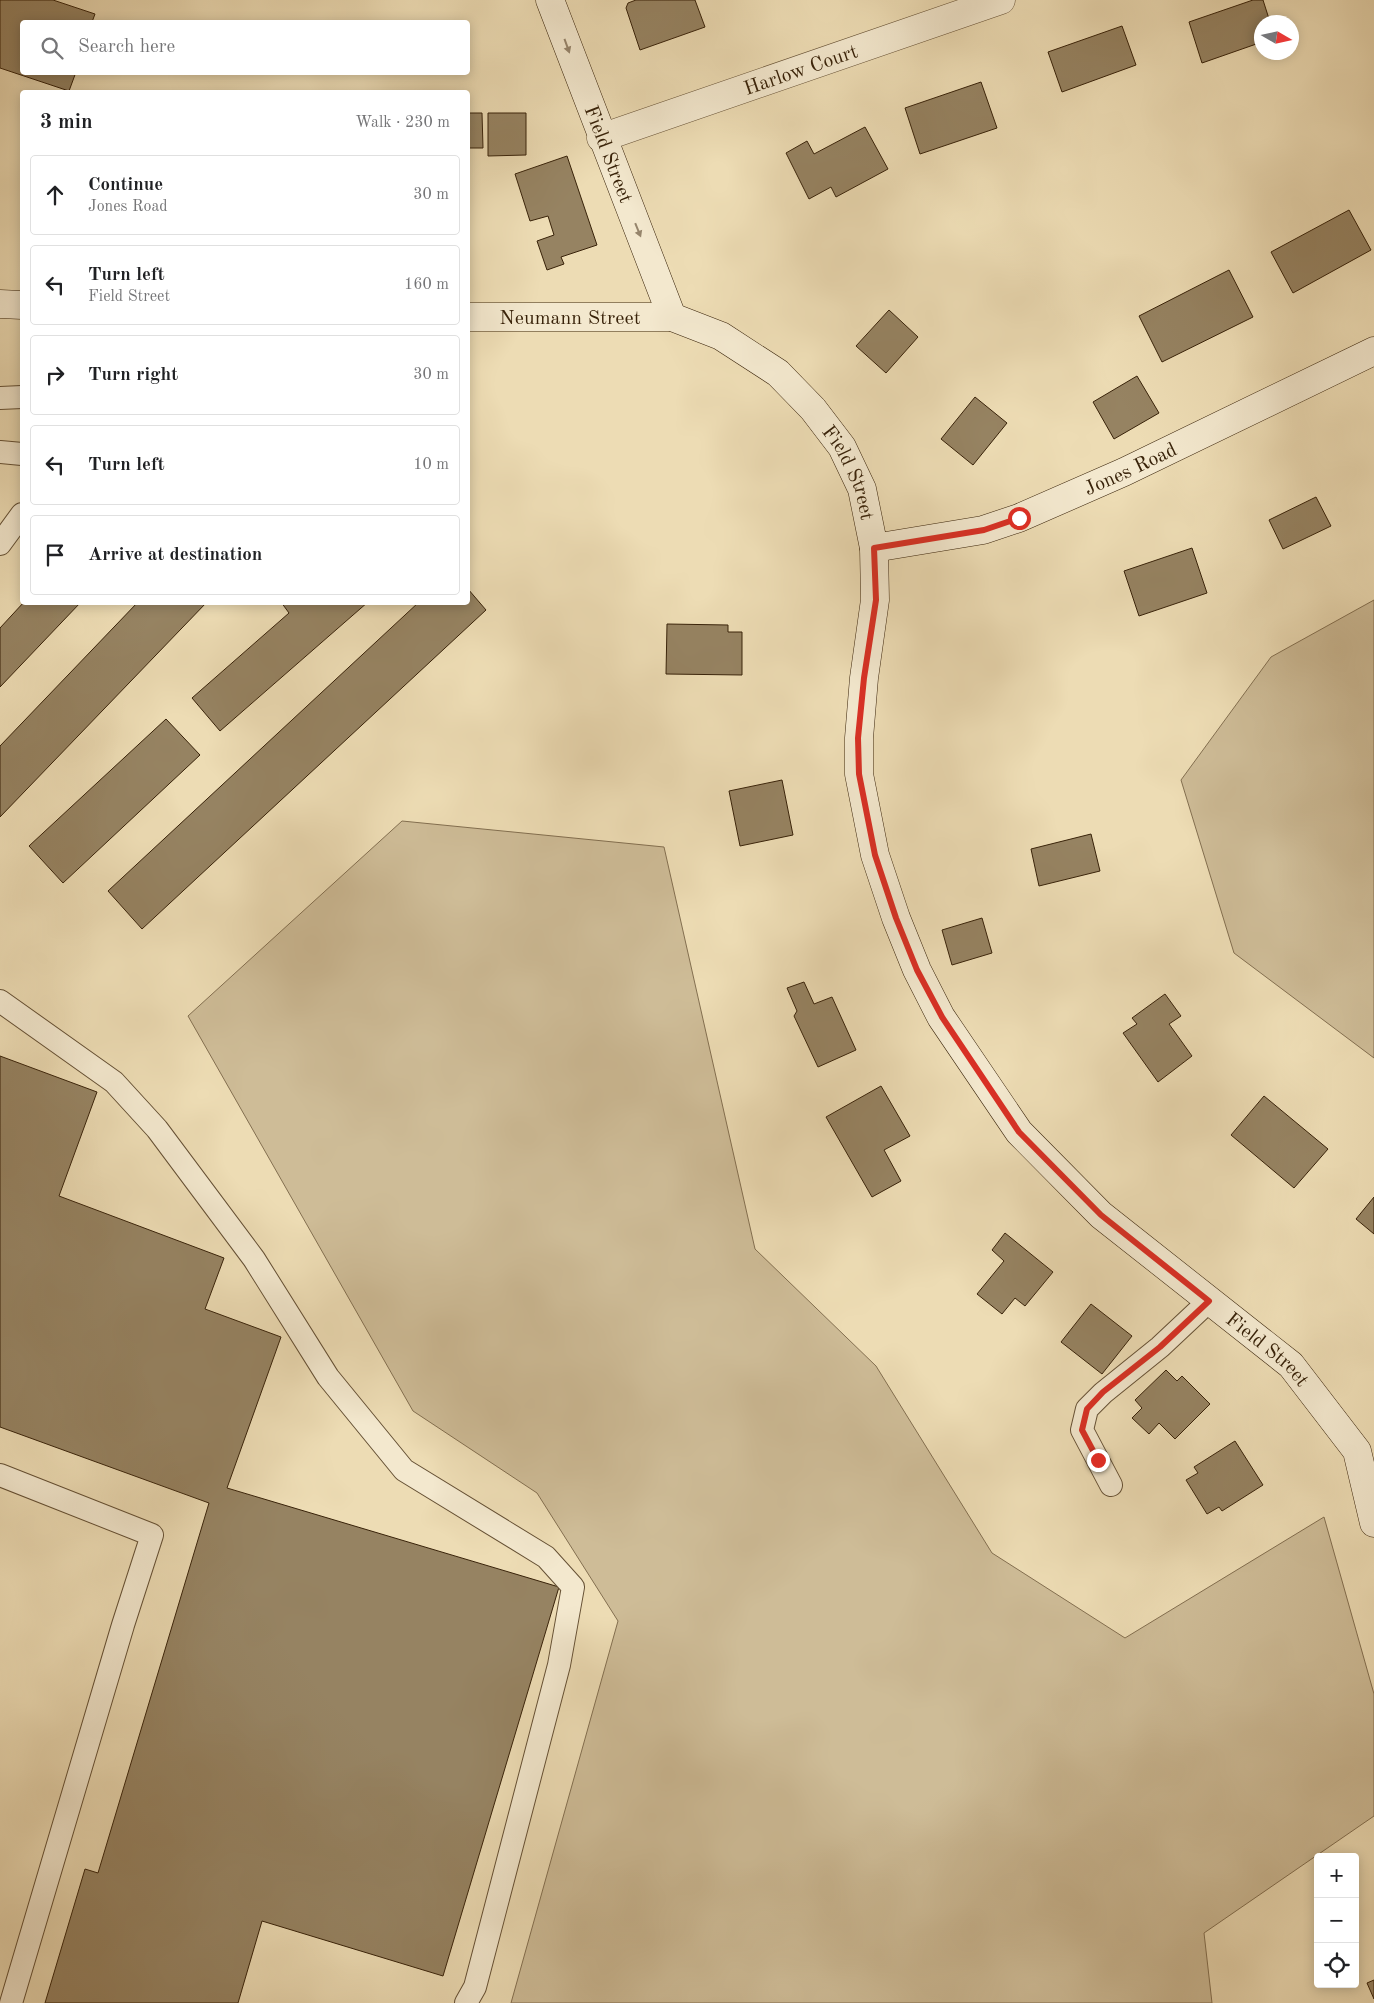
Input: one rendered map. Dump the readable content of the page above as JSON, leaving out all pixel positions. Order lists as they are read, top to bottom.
{
  "streets": {
    "street": [
      "Harlow Court",
      "Field Street",
      "Neumann Street",
      "Jones Road"
    ]
  },
  "crossings": [
    ["Harlow Court", "Field Street"],
    ["Field Street", "Neumann Street"],
    ["Field Street", "Jones Road"]
  ],
  "north": "right",
  "page": {
    "search": "Search here",
    "heading": ["3 min", "Walk · 230 m"],
    "list": [
      ["Continue", "Jones Road", "30 m"],
      ["Turn left", "Field Street", "160 m"],
      ["Turn right", "30 m"],
      ["Turn left", "10 m"],
      "Arrive at destination"
    ],
    "map_buttons": ["+", "−"]
  }
}
